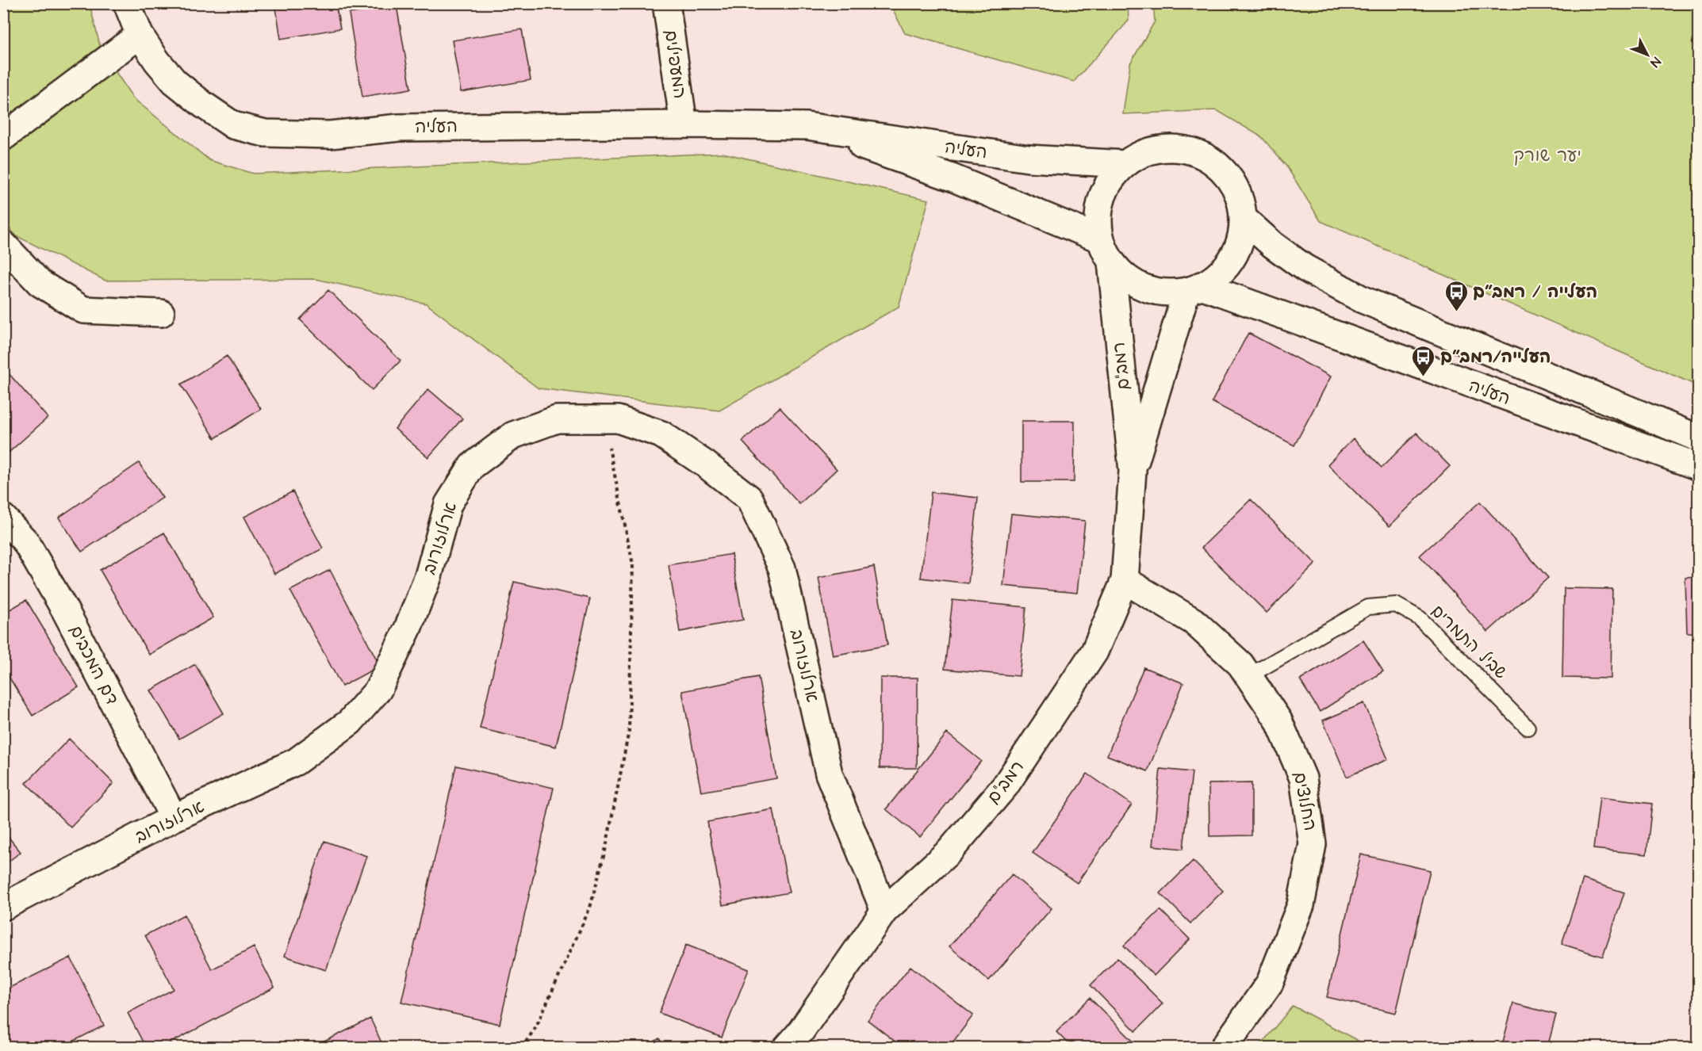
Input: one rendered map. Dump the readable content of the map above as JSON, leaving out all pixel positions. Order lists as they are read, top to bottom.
{
  "streets": {
    "street": [
      "המעפילים",
      "העליה",
      "רמב\"ם",
      "ארלוזורוב",
      "דם המכבים",
      "החלוצים"
    ],
    "lane": ["שביל התמרים"]
  },
  "crossings": [
    ["המעפילים", "העליה"],
    ["העליה", "רמב\"ם"],
    ["רמב\"ם", "ארלוזורוב"],
    ["רמב\"ם", "החלוצים"],
    ["ארלוזורוב", "דם המכבים"],
    ["שביל התמרים", "החלוצים"]
  ],
  "parks": ["יער שורק"],
  "places": {
    "bus stop": ["העלייה / רמב״ם", "העלייה/רמב״ם"]
  },
  "north": "bottom right"
}
